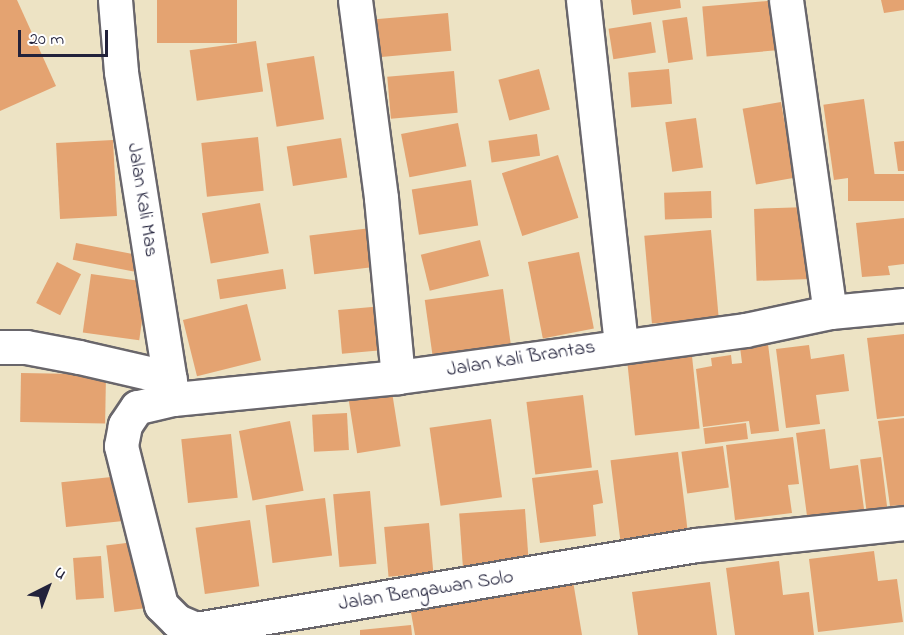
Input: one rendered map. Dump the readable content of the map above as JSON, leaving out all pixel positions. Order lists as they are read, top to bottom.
{
  "streets": {
    "street": ["Jalan Kali Mas", "Jalan Kali Brantas", "Jalan Bengawan Solo"]
  },
  "crossings": [
    ["Jalan Kali Mas", "Jalan Kali Brantas"],
    ["Jalan Kali Brantas", "Jalan Bengawan Solo"]
  ],
  "scale_bar": "20 m",
  "north": "top right"
}
